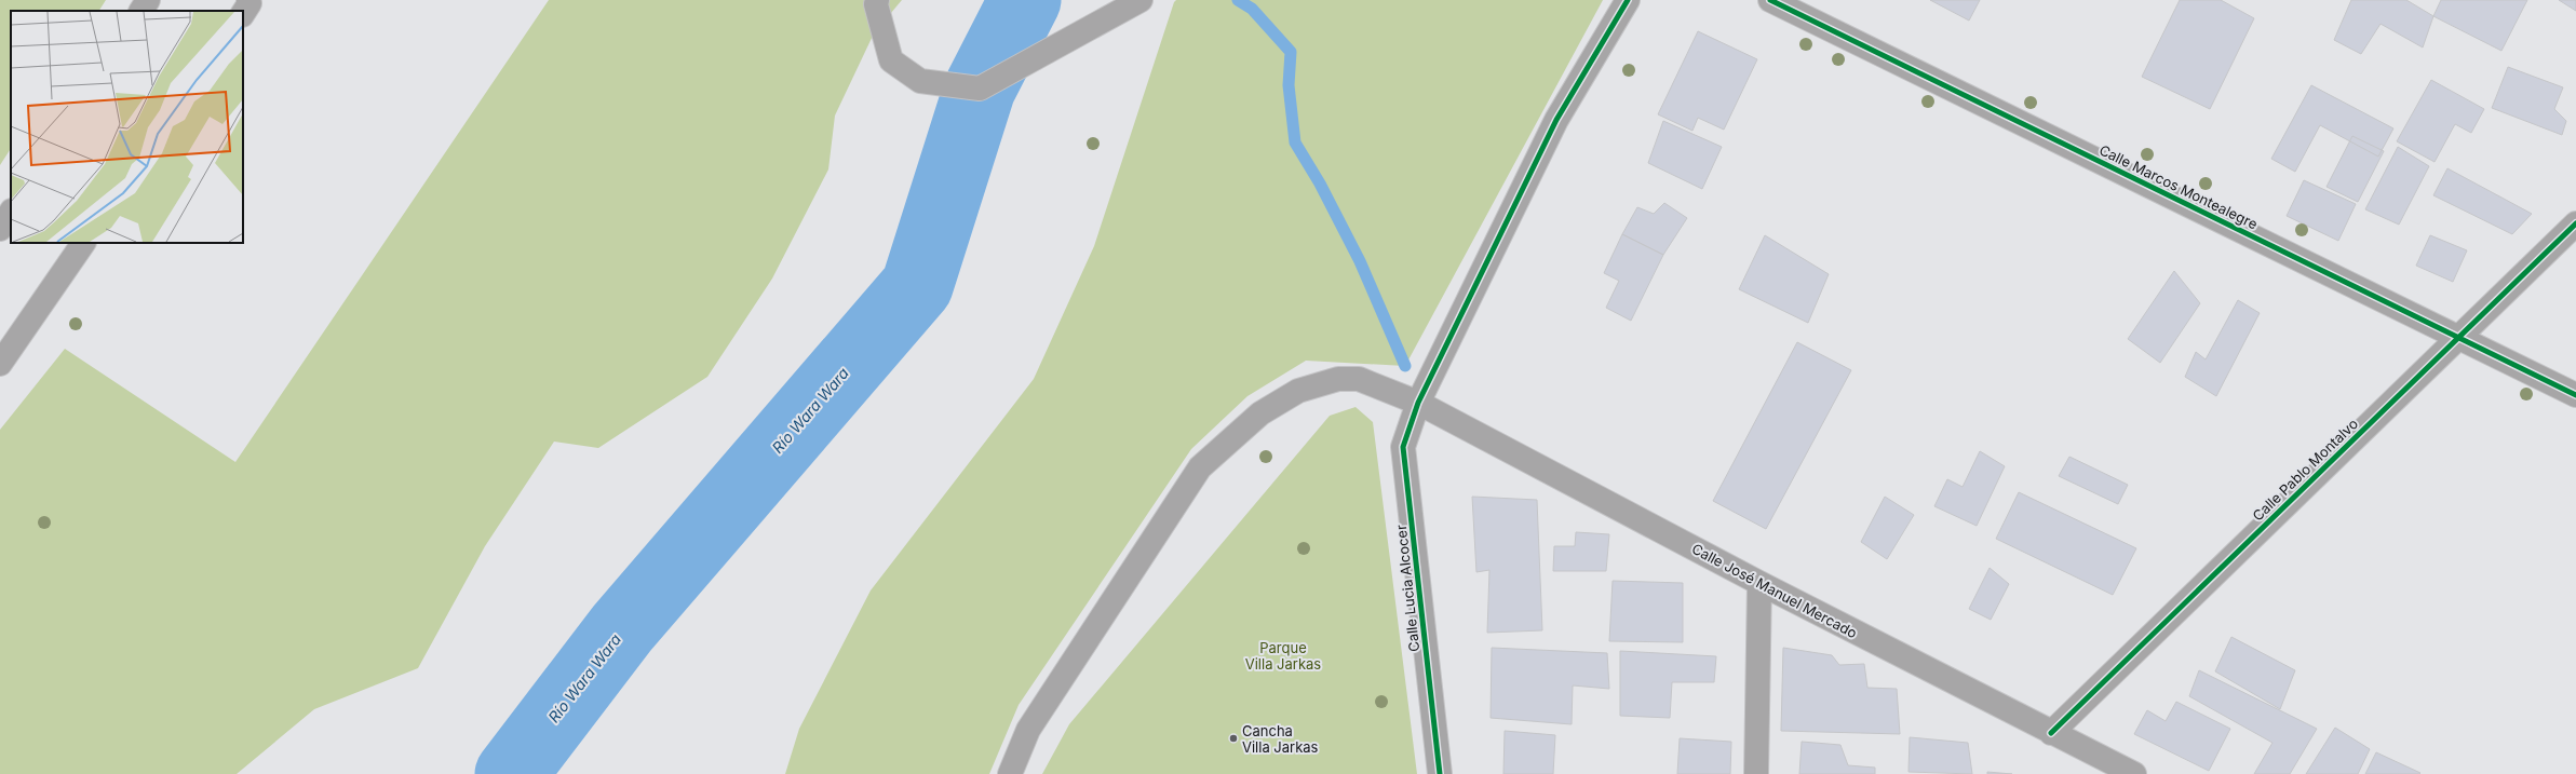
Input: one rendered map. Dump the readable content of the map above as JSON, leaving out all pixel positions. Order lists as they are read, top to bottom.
{
  "streets": {
    "street": [
      "Calle Marcos Montealegre",
      "Calle Pablo Montalvo",
      "Calle Lucia Alcocer",
      "Calle José Manuel Mercado"
    ]
  },
  "crossings": [
    ["Calle Marcos Montealegre", "Calle Pablo Montalvo"],
    ["Calle Pablo Montalvo", "Calle José Manuel Mercado"],
    ["Calle Lucia Alcocer", "Calle José Manuel Mercado"]
  ],
  "water": ["Río Wara Wara"],
  "parks": ["Parque Villa Jarkas"],
  "places": ["Cancha Villa Jarkas"]
}
